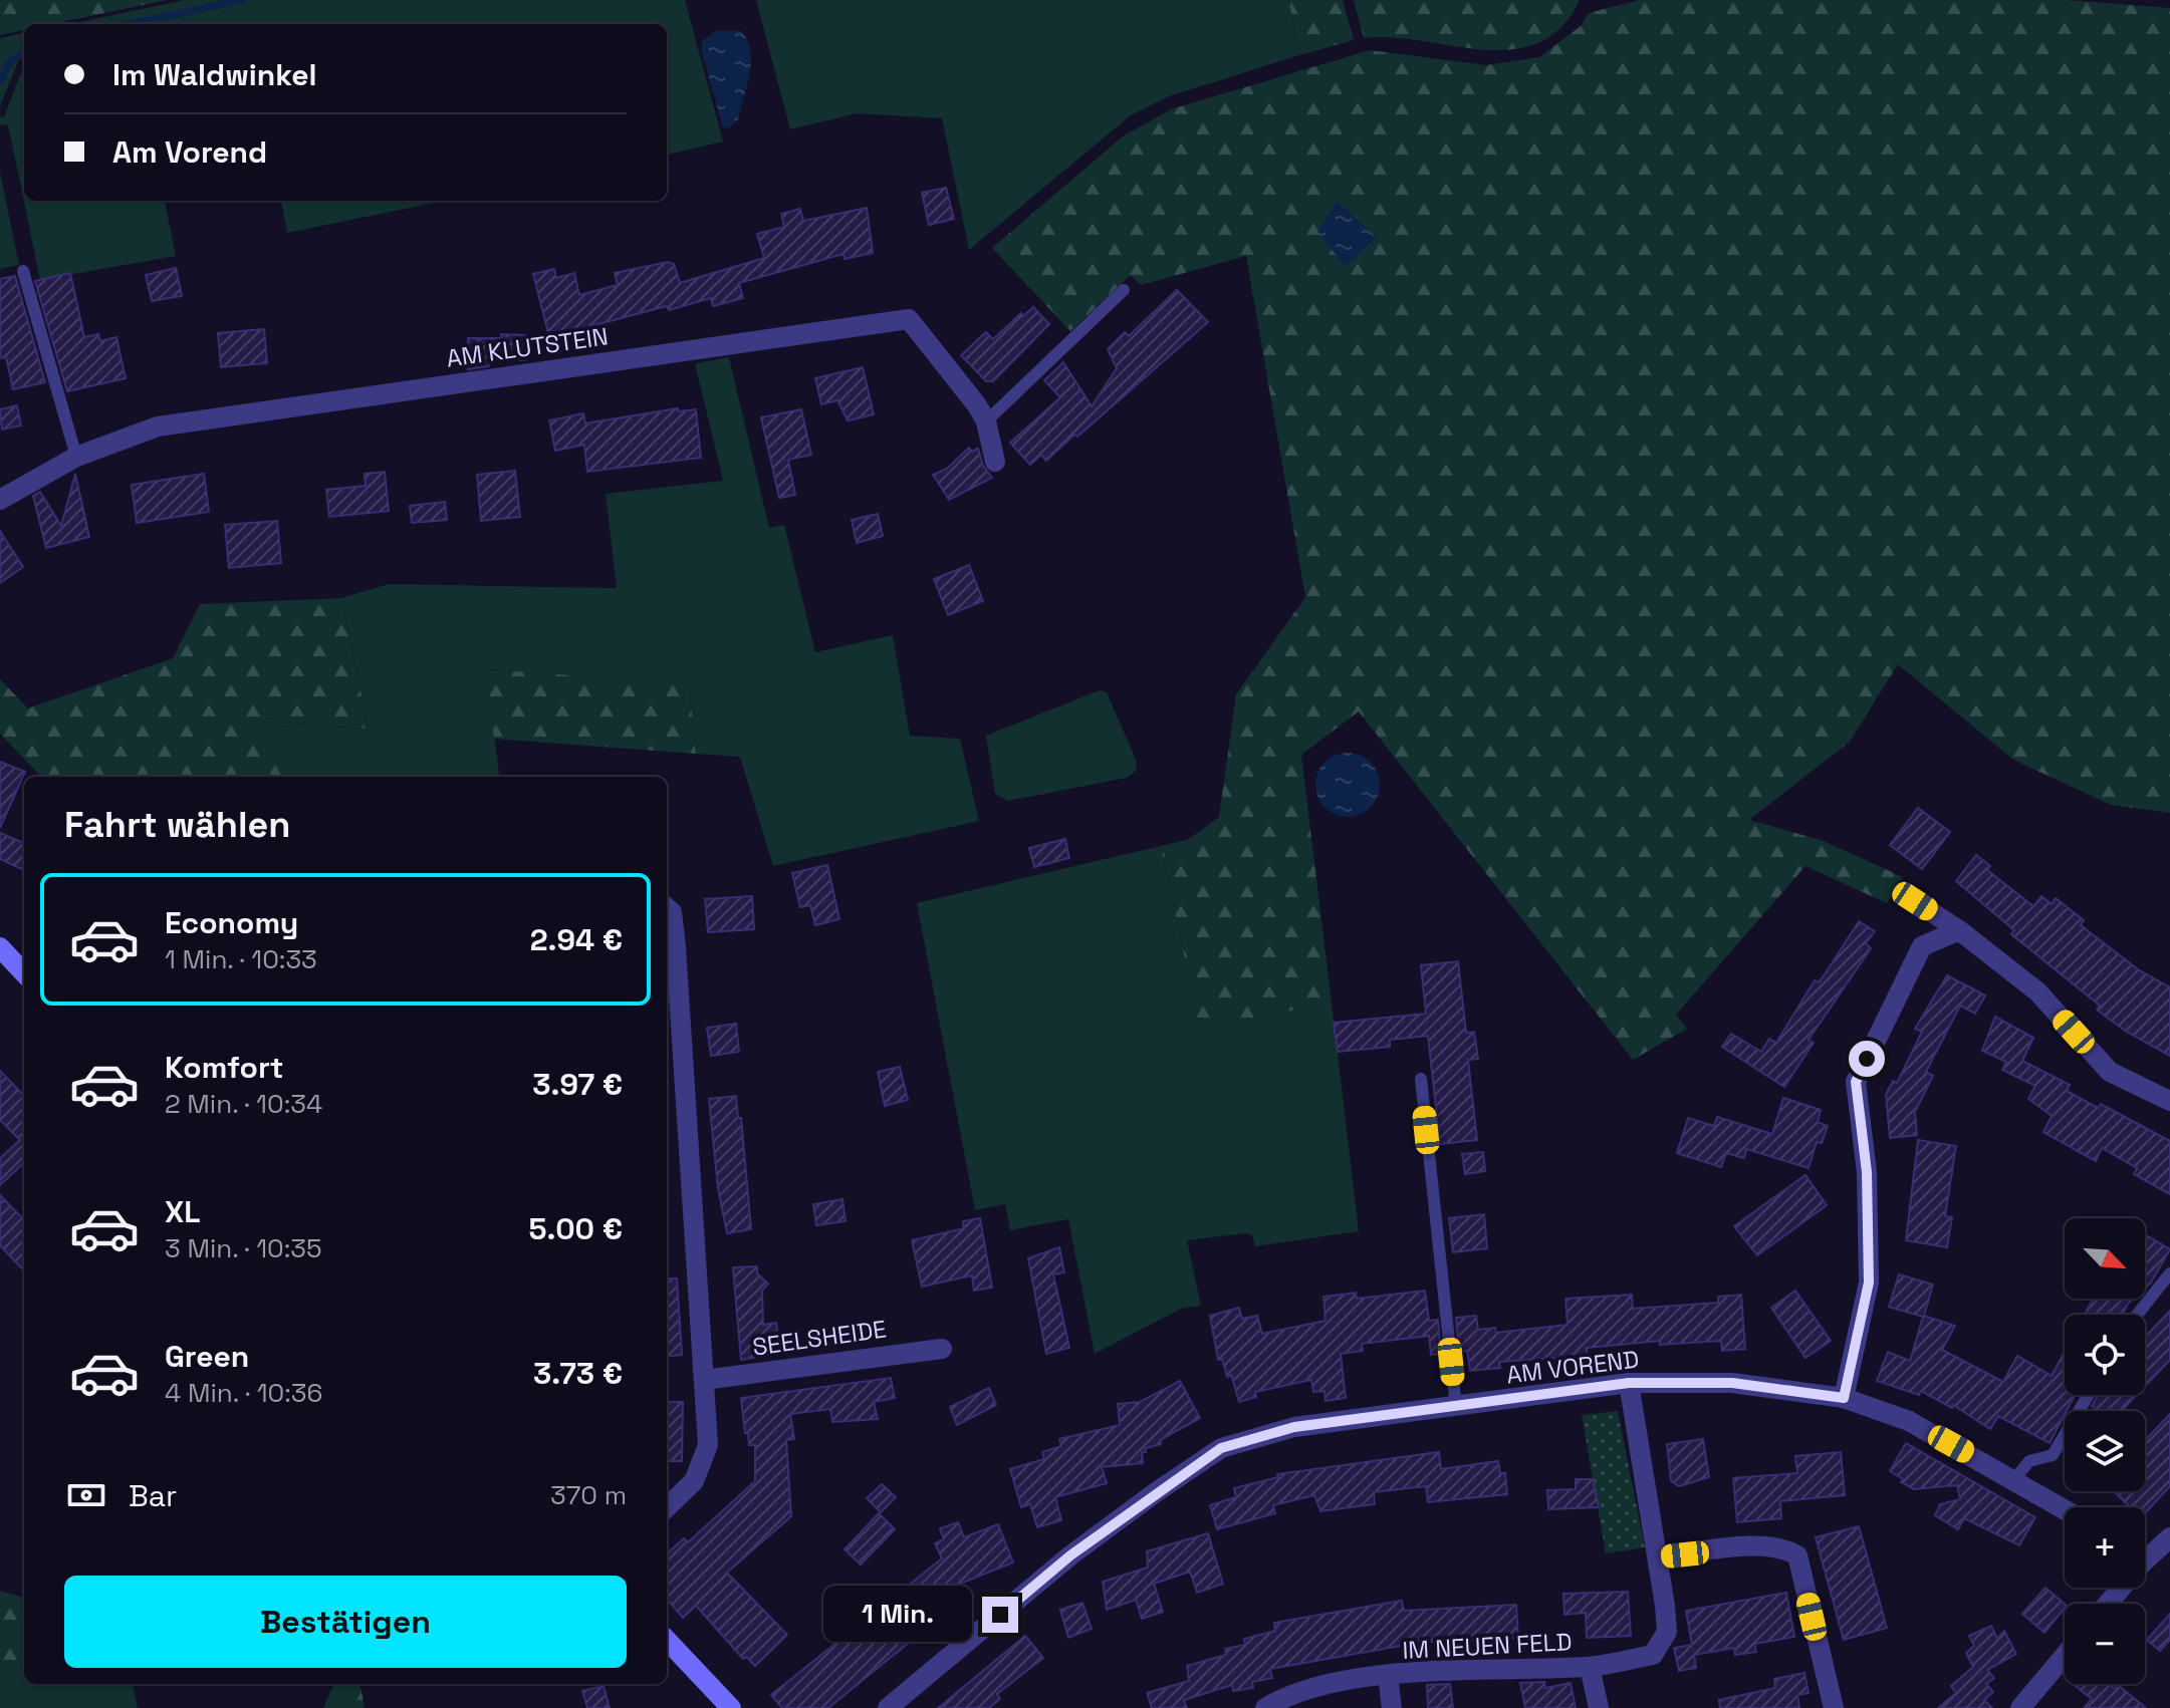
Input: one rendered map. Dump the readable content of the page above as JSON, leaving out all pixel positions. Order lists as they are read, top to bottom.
{
  "streets": {
    "street": [
      "AM KLUTSTEIN",
      "SEELSHEIDE",
      "AM VOREND",
      "IM NEUEN FELD"
    ]
  },
  "crossings": [
    ["AM VOREND", "IM NEUEN FELD"]
  ],
  "north": "bottom right",
  "page": {
    "banner": ["Im Waldwinkel", "Am Vorend"],
    "heading": "Fahrt wählen",
    "list": [
      {
        "name": "Economy",
        "note": "1 Min. · 10:33",
        "value": "2.94 €"
      },
      {
        "name": "Komfort",
        "note": "2 Min. · 10:34",
        "value": "3.97 €"
      },
      {
        "name": "XL",
        "note": "3 Min. · 10:35",
        "value": "5.00 €"
      },
      {
        "name": "Green",
        "note": "4 Min. · 10:36",
        "value": "3.73 €"
      }
    ],
    "map_buttons": ["+", "−"],
    "pay": ["Bar", "370 m"],
    "buttons": "Bestätigen",
    "bubble": "1 Min."
  }
}
